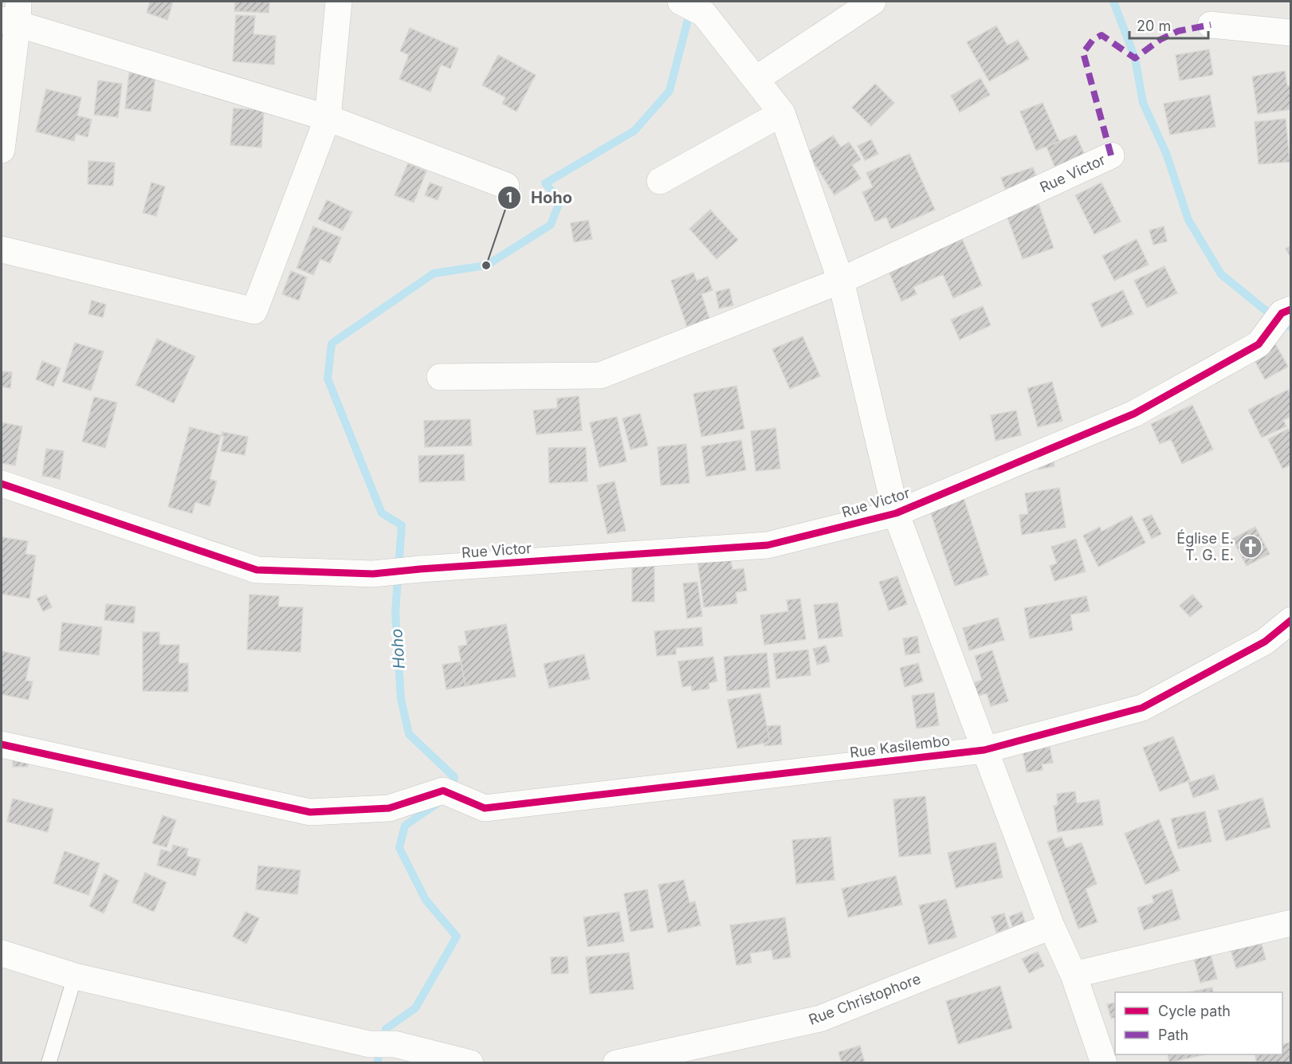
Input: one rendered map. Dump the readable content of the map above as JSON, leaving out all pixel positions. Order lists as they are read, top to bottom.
{
  "streets": {
    "street": ["Rue Victor", "Rue Kasilembo", "Rue Christophore"]
  },
  "water": ["Hoho"],
  "places": {
    "other": ["Hoho"],
    "church": ["Église E. T. G. E."]
  },
  "legend": ["Cycle path", "Path"],
  "scale_bar": "20 m"
}
